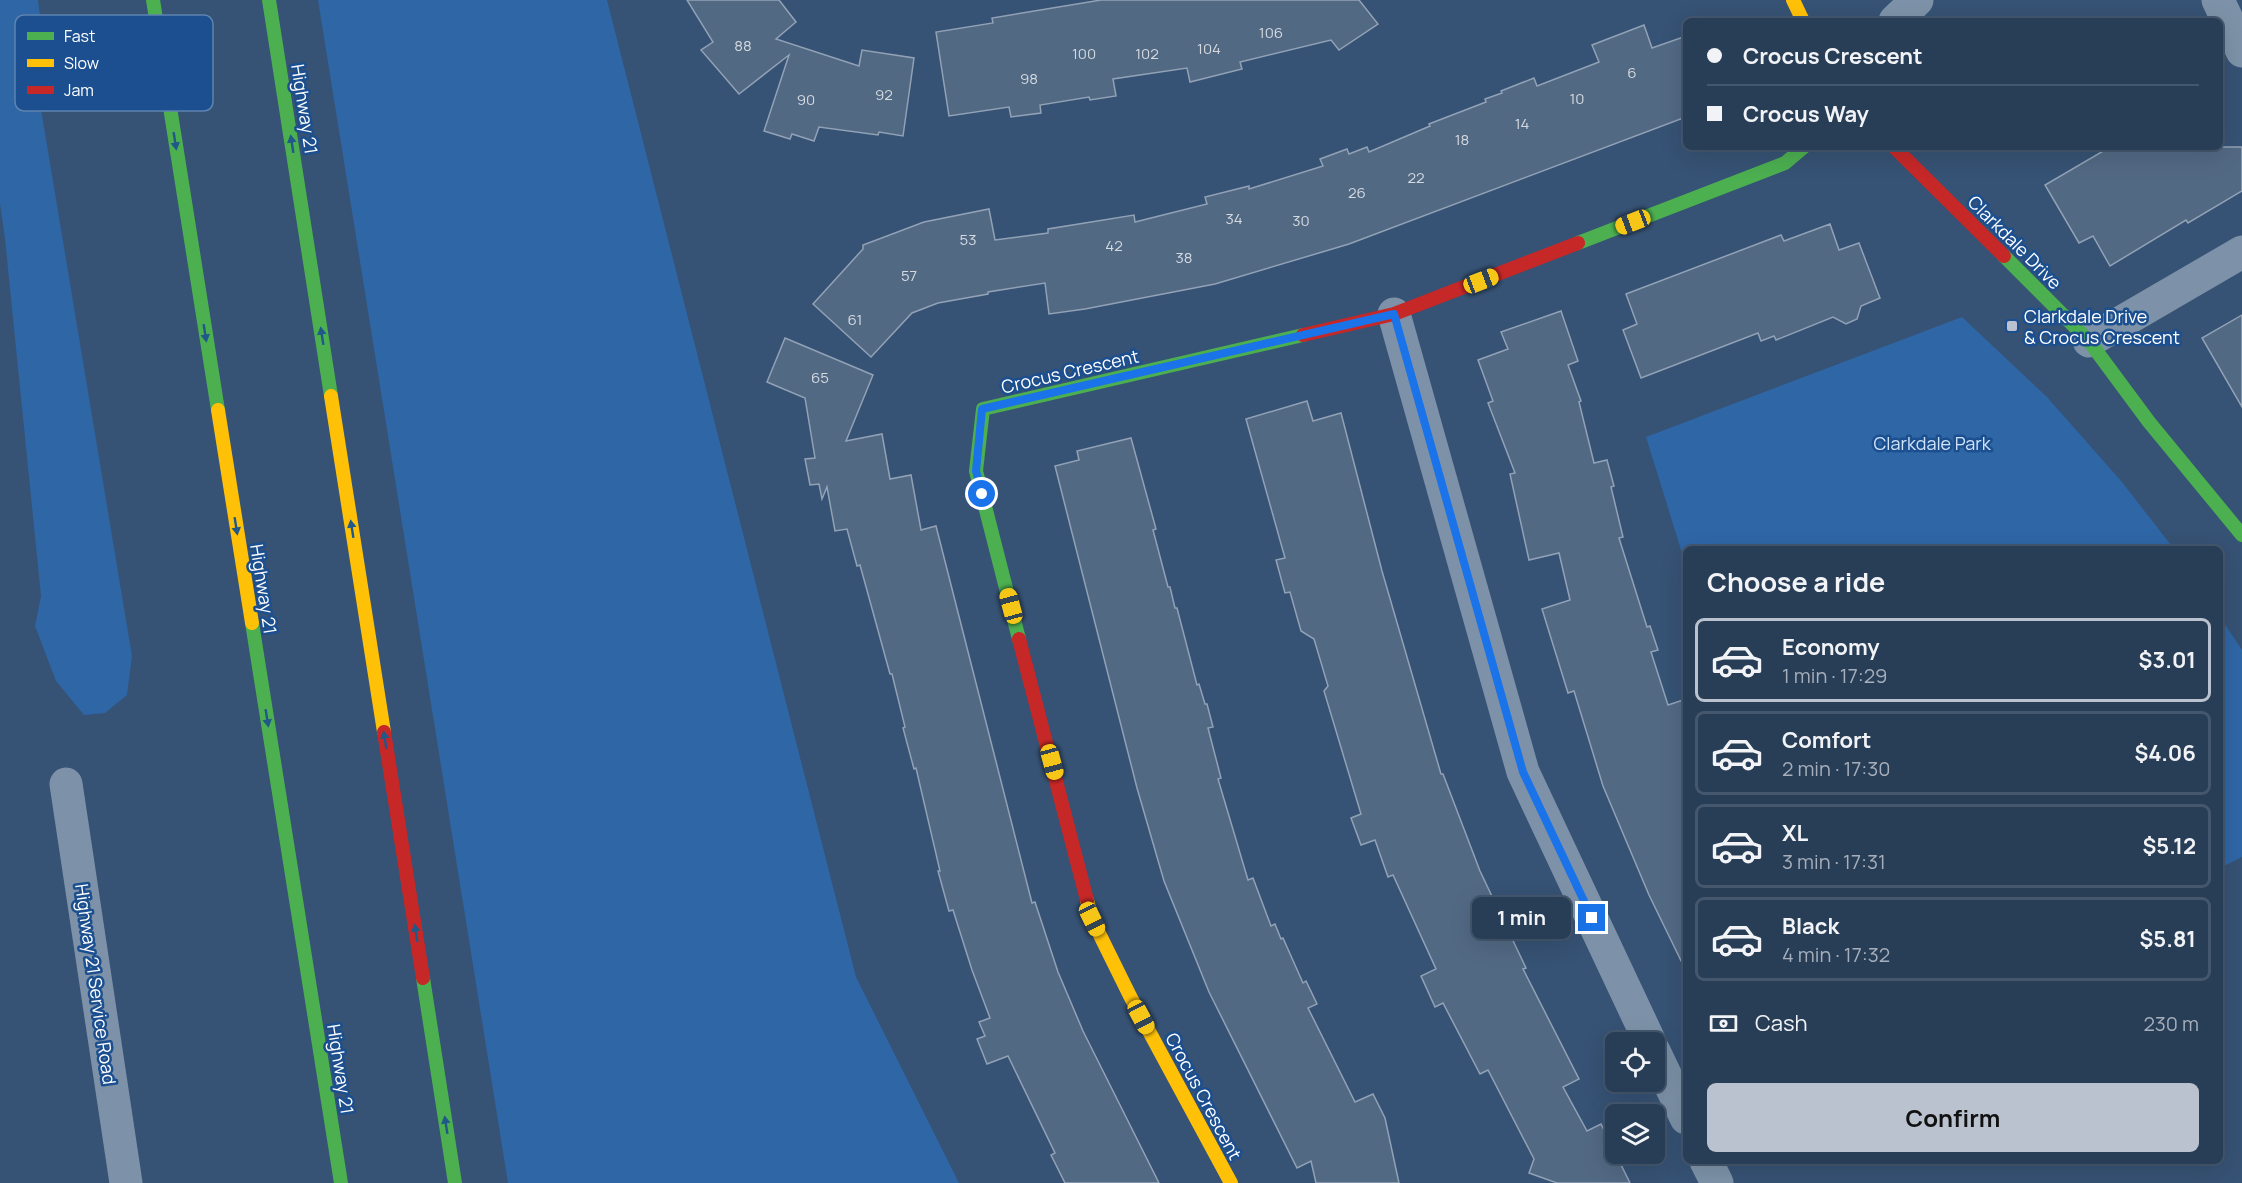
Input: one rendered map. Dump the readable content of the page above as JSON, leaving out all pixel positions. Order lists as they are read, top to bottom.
{
  "streets": {
    "main road": ["Highway 21", "Clarkdale Drive", "Crocus Crescent"],
    "street": ["Highway 21 Service Road"]
  },
  "parks": ["Clarkdale Park"],
  "places": {
    "transit": ["Clarkdale Drive & Crocus Crescent"]
  },
  "house_numbers": [
    "106",
    "88",
    "104",
    "100",
    "102",
    "6",
    "98",
    "92",
    "10",
    "90",
    "14",
    "18",
    "22",
    "26",
    "34",
    "30",
    "53",
    "42",
    "38",
    "57",
    "61",
    "65"
  ],
  "legend": ["Fast", "Slow", "Jam"],
  "page": {
    "banner": ["Crocus Crescent", "Crocus Way"],
    "heading": "Choose a ride",
    "list": [
      {
        "name": "Economy",
        "note": "1 min · 17:29",
        "value": "$3.01"
      },
      {
        "name": "Comfort",
        "note": "2 min · 17:30",
        "value": "$4.06"
      },
      {
        "name": "XL",
        "note": "3 min · 17:31",
        "value": "$5.12"
      },
      {
        "name": "Black",
        "note": "4 min · 17:32",
        "value": "$5.81"
      }
    ],
    "bubble": "1 min",
    "pay": ["Cash", "230 m"],
    "buttons": "Confirm"
  }
}
